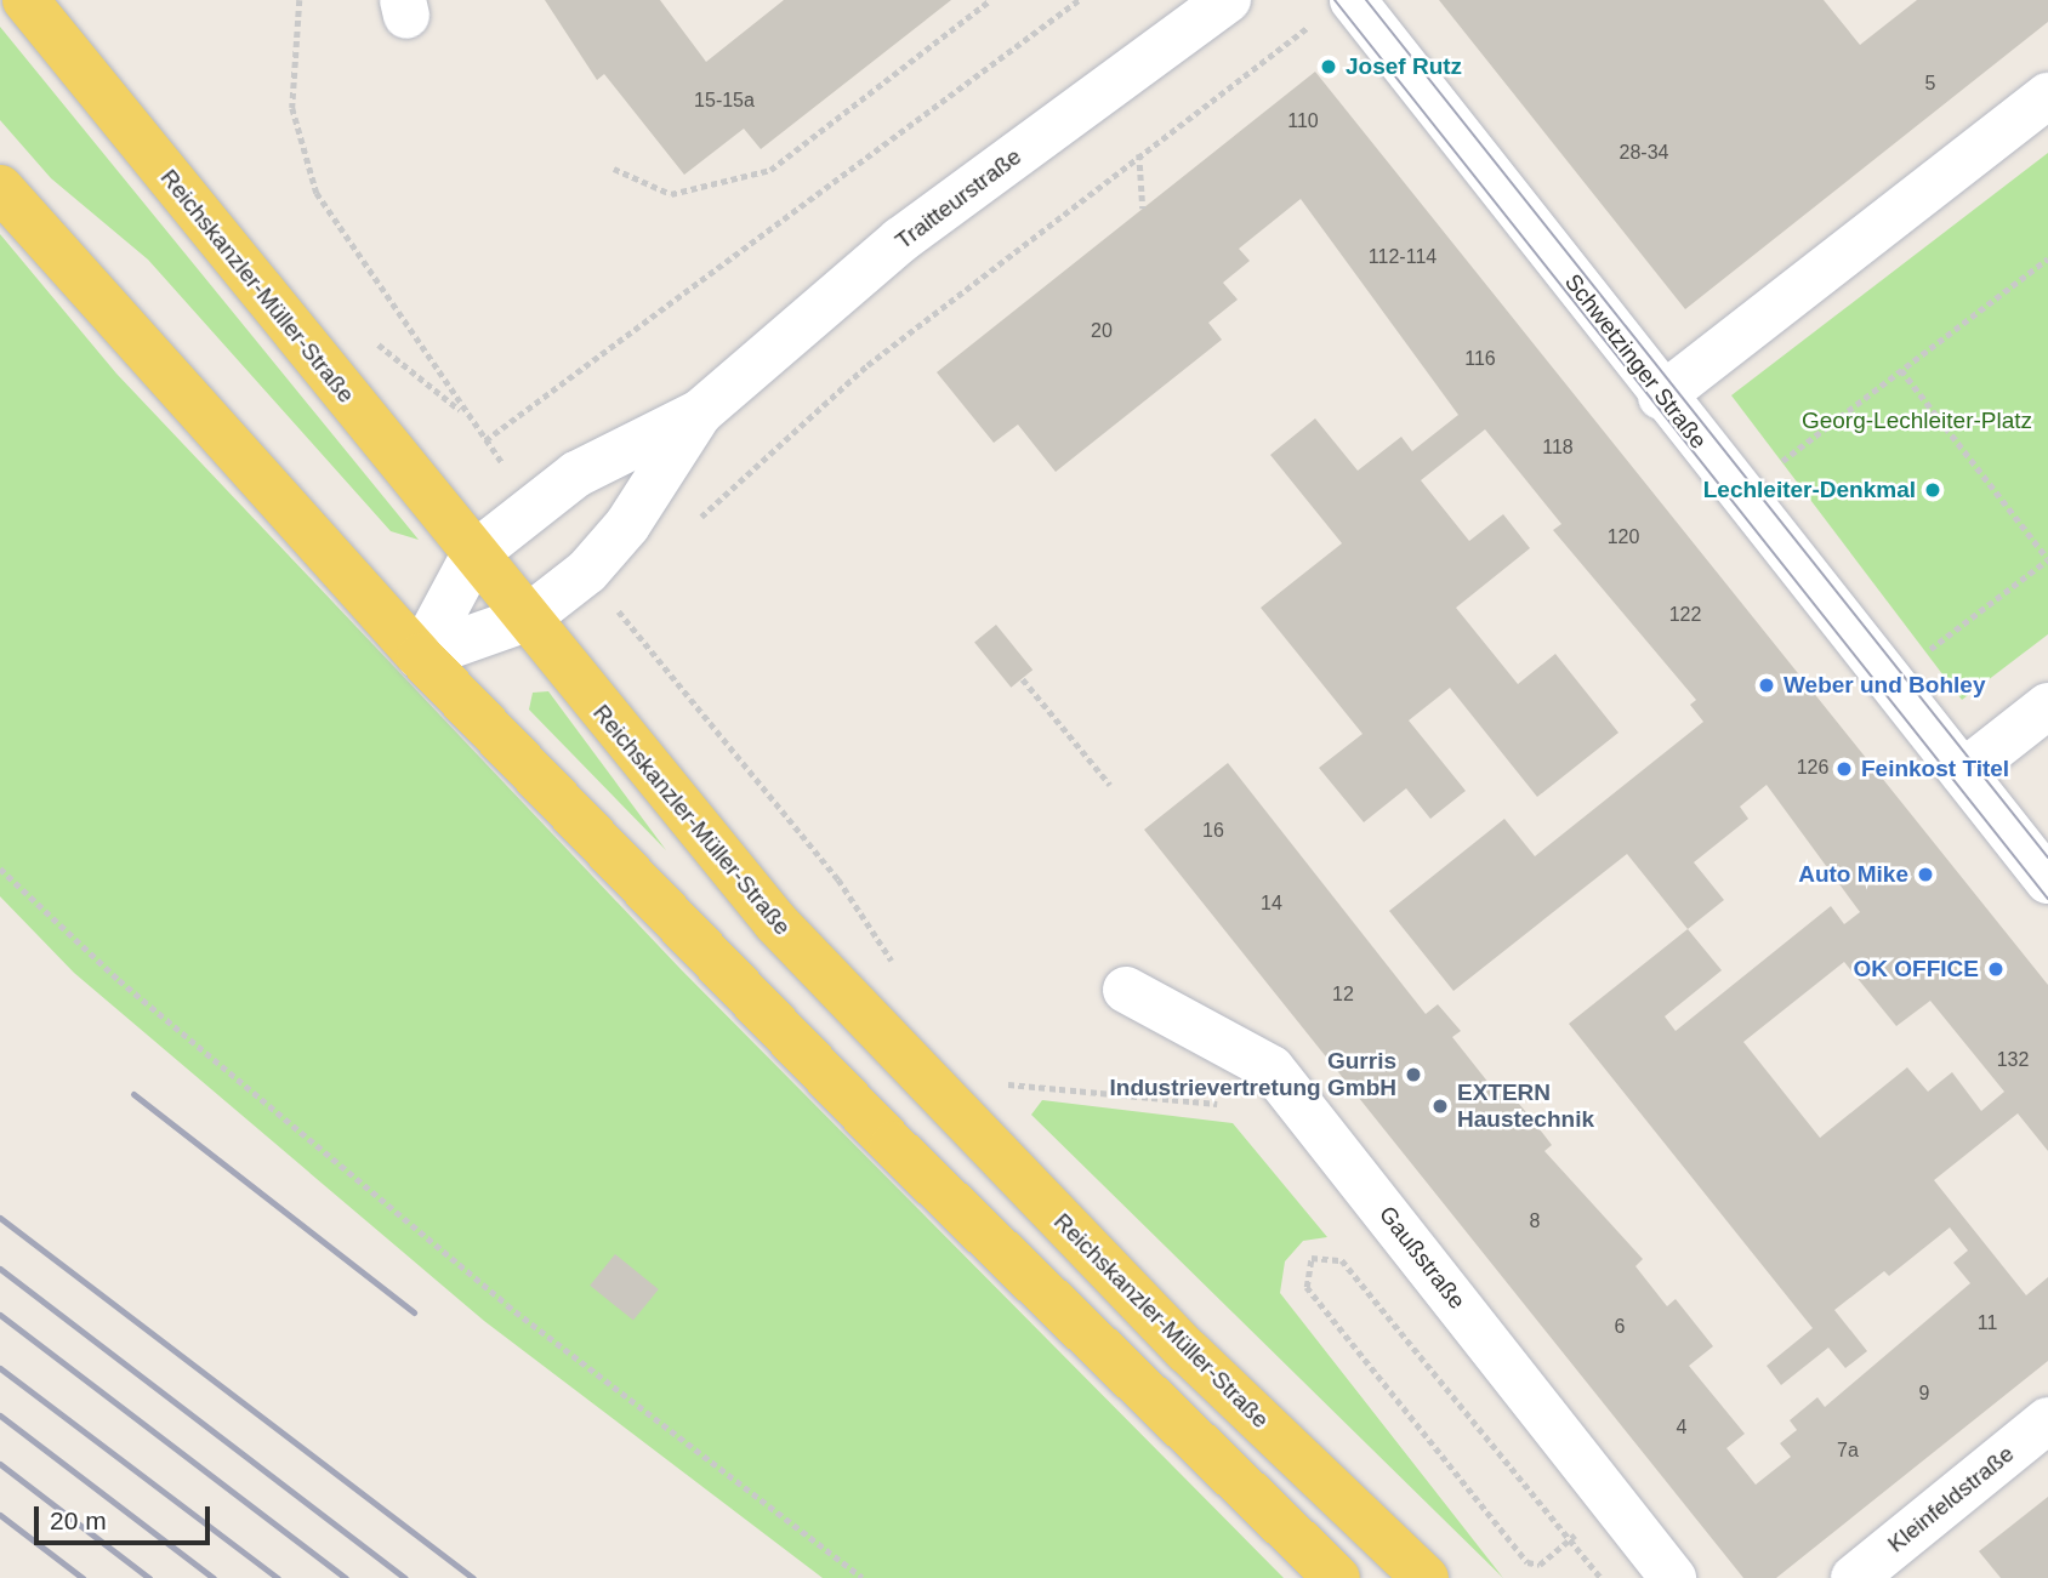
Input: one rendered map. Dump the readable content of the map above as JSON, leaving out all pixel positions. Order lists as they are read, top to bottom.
{
  "streets": {
    "main road": ["Reichskanzler-Müller-Straße"],
    "street": [
      "Traitteurstraße",
      "Schwetzinger Straße",
      "Gaußstraße",
      "Kleinfeldstraße"
    ]
  },
  "crossings": [
    ["Traitteurstraße", "Reichskanzler-Müller-Straße"]
  ],
  "parks": ["Georg-Lechleiter-Platz"],
  "places": [
    "Josef Rutz",
    "Lechleiter-Denkmal",
    "Weber und Bohley",
    "Feinkost Titel",
    "Auto Mike",
    "OK OFFICE",
    "Gurris Industrievertretung GmbH",
    "EXTERN Haustechnik"
  ],
  "house_numbers": [
    "5",
    "15-15a",
    "110",
    "28-34",
    "112-114",
    "20",
    "116",
    "118",
    "120",
    "122",
    "126",
    "16",
    "14",
    "12",
    "132",
    "8",
    "11",
    "6",
    "9",
    "4",
    "7a"
  ],
  "scale_bar": "20 m"
}
